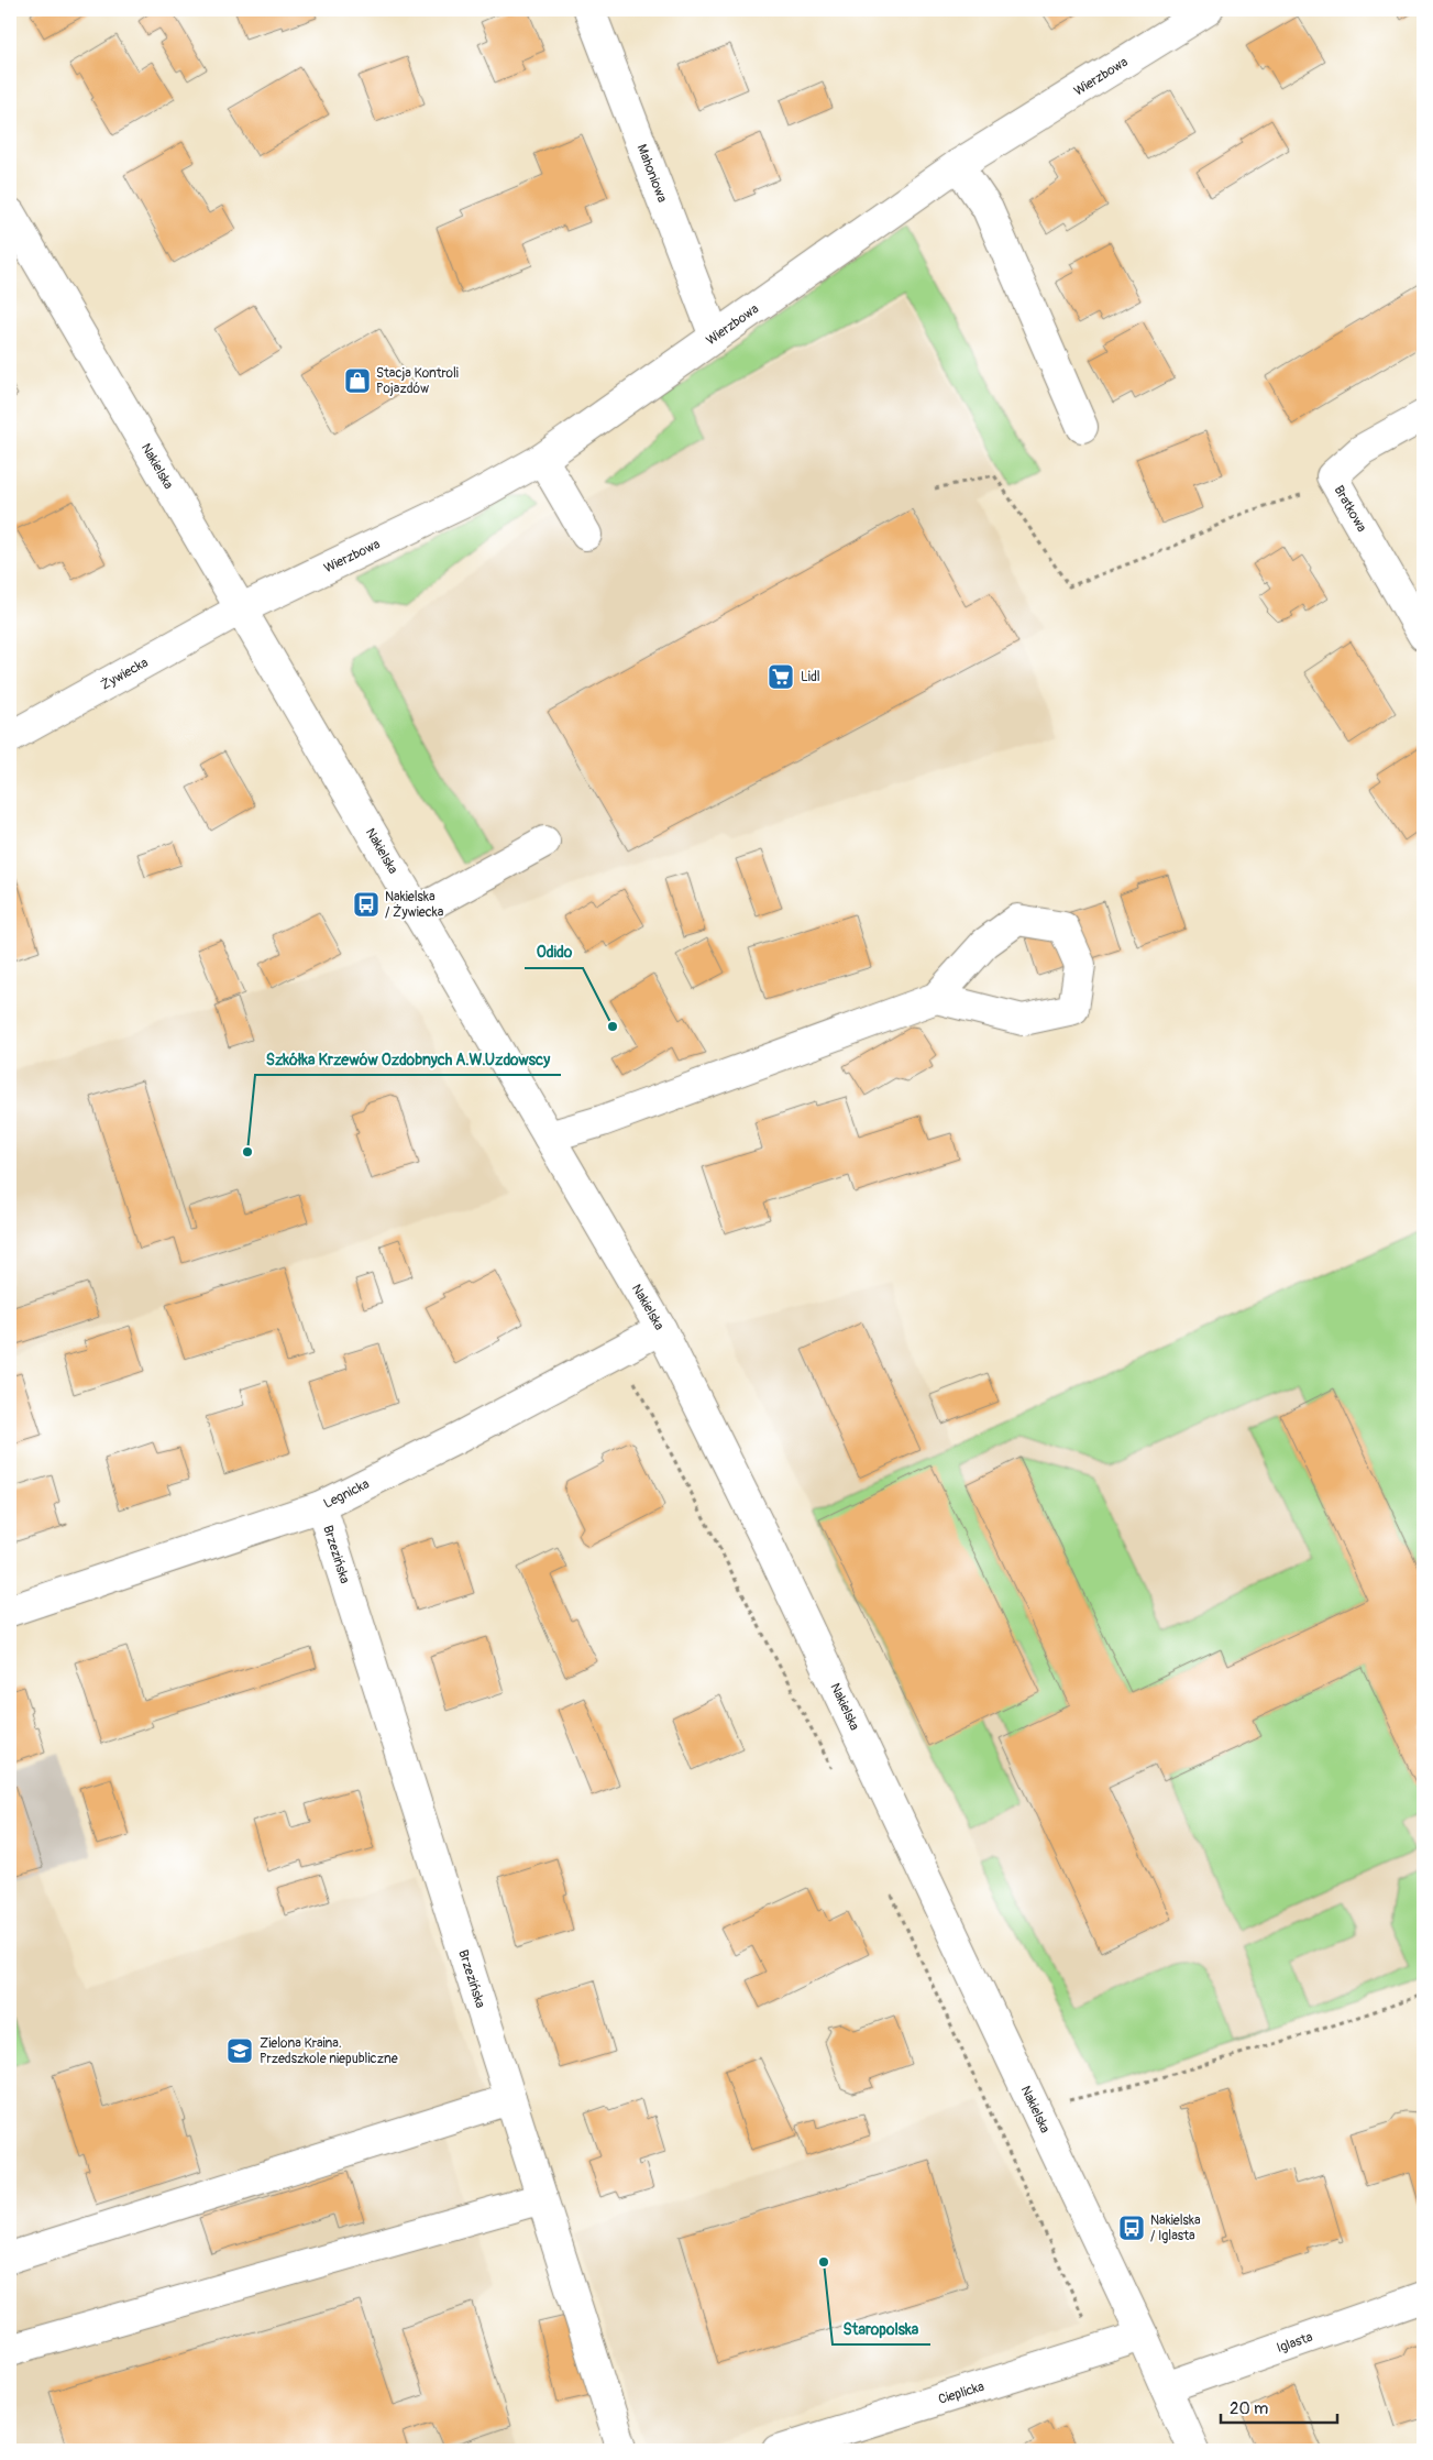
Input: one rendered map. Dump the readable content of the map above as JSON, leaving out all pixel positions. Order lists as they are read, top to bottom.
{
  "streets": {
    "street": [
      "Wierzbowa",
      "Mahoniowa",
      "Nakielska",
      "Bratkowa",
      "Żywiecka",
      "Legnicka",
      "Brzezińska",
      "Iglasta",
      "Cieplicka"
    ]
  },
  "crossings": [
    ["Wierzbowa", "Mahoniowa"],
    ["Wierzbowa", "Nakielska"],
    ["Wierzbowa", "Żywiecka"],
    ["Nakielska", "Żywiecka"],
    ["Nakielska", "Legnicka"],
    ["Nakielska", "Iglasta"],
    ["Nakielska", "Cieplicka"],
    ["Legnicka", "Brzezińska"]
  ],
  "places": {
    "shop": ["Stacja Kontroli Pojazdów"],
    "supermarket": ["Lidl"],
    "bus stop": ["Nakielska / Żywiecka", "Nakielska / Iglasta"],
    "other": ["Odido", "Szkółka Krzewów Ozdobnych A.W.Uzdowscy", "Staropolska"],
    "school or university": ["Zielona Kraina. Przedszkole niepubliczne"]
  },
  "scale_bar": "20 m"
}
